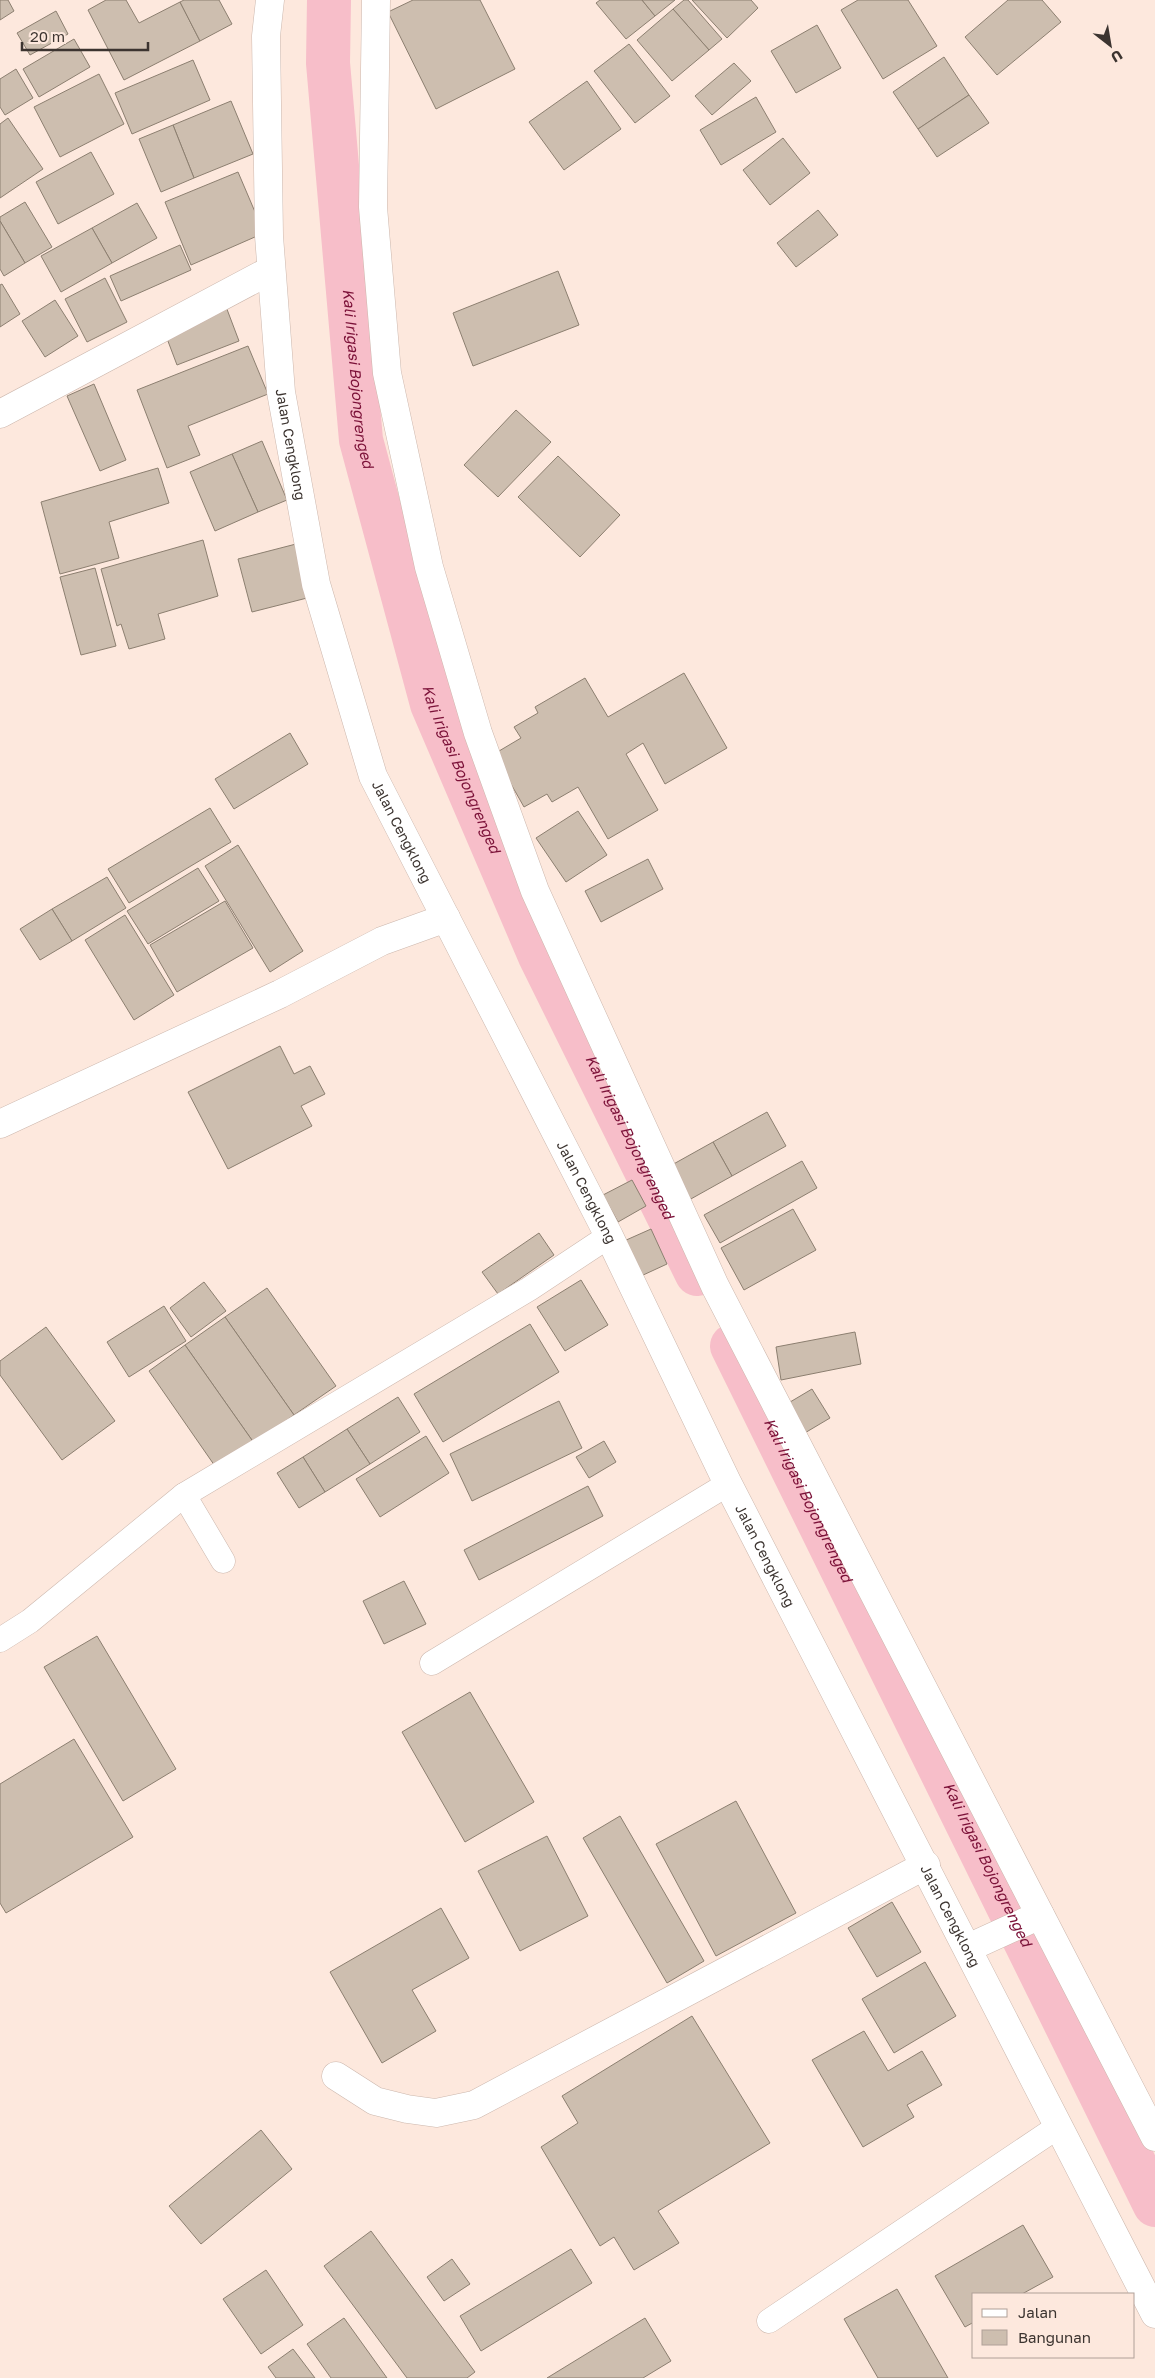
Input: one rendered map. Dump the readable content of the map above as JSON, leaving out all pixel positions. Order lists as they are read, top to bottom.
{
  "streets": {
    "street": ["Jalan Cengklong"]
  },
  "water": ["Kali Irigasi Bojongrenged"],
  "legend": ["Jalan", "Bangunan"],
  "scale_bar": "20 m",
  "north": "bottom right"
}
